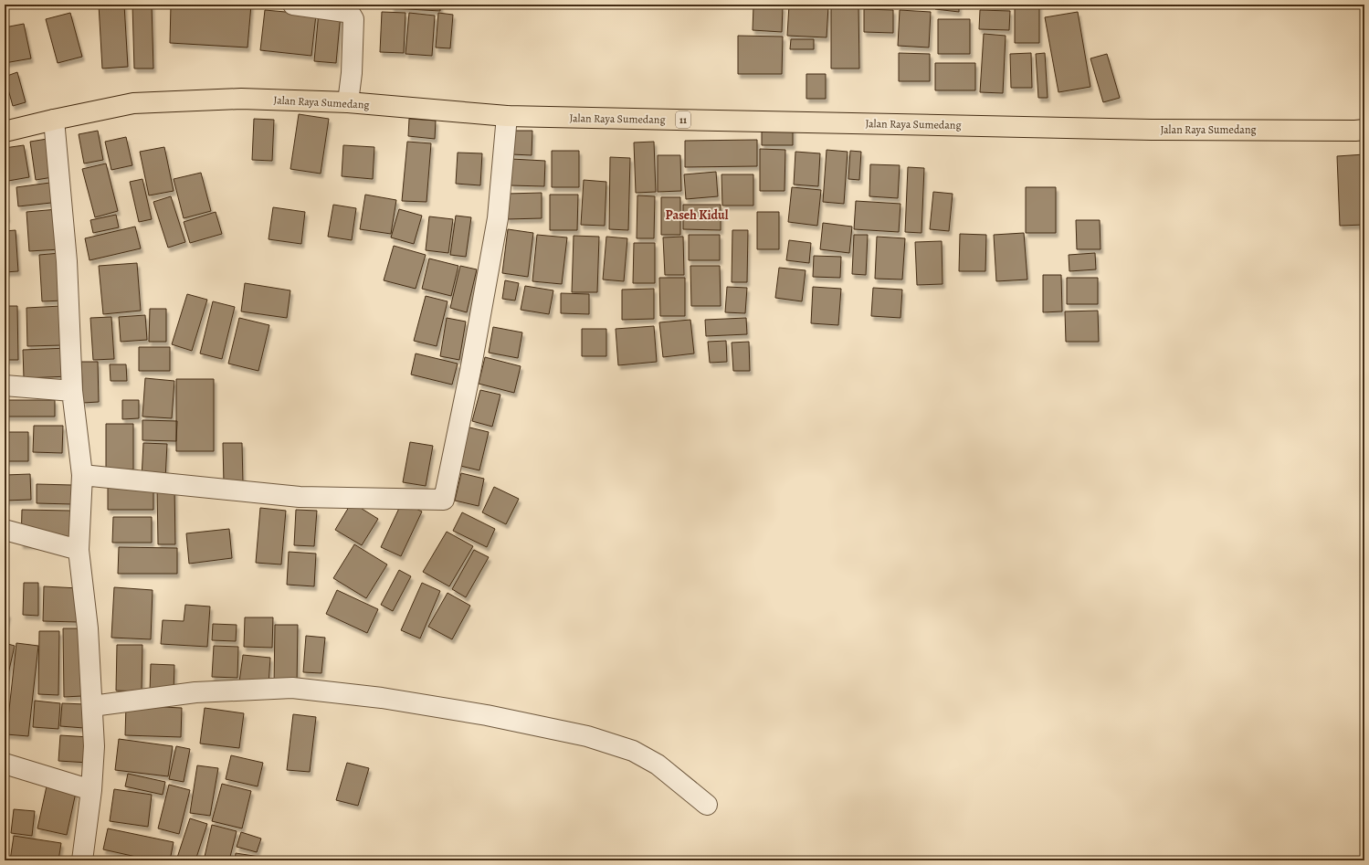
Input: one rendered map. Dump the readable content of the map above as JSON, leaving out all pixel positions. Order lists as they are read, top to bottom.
{
  "streets": {
    "highway": ["Jalan Raya Sumedang", "11"]
  },
  "districts": ["Paseh Kidul"]
}
